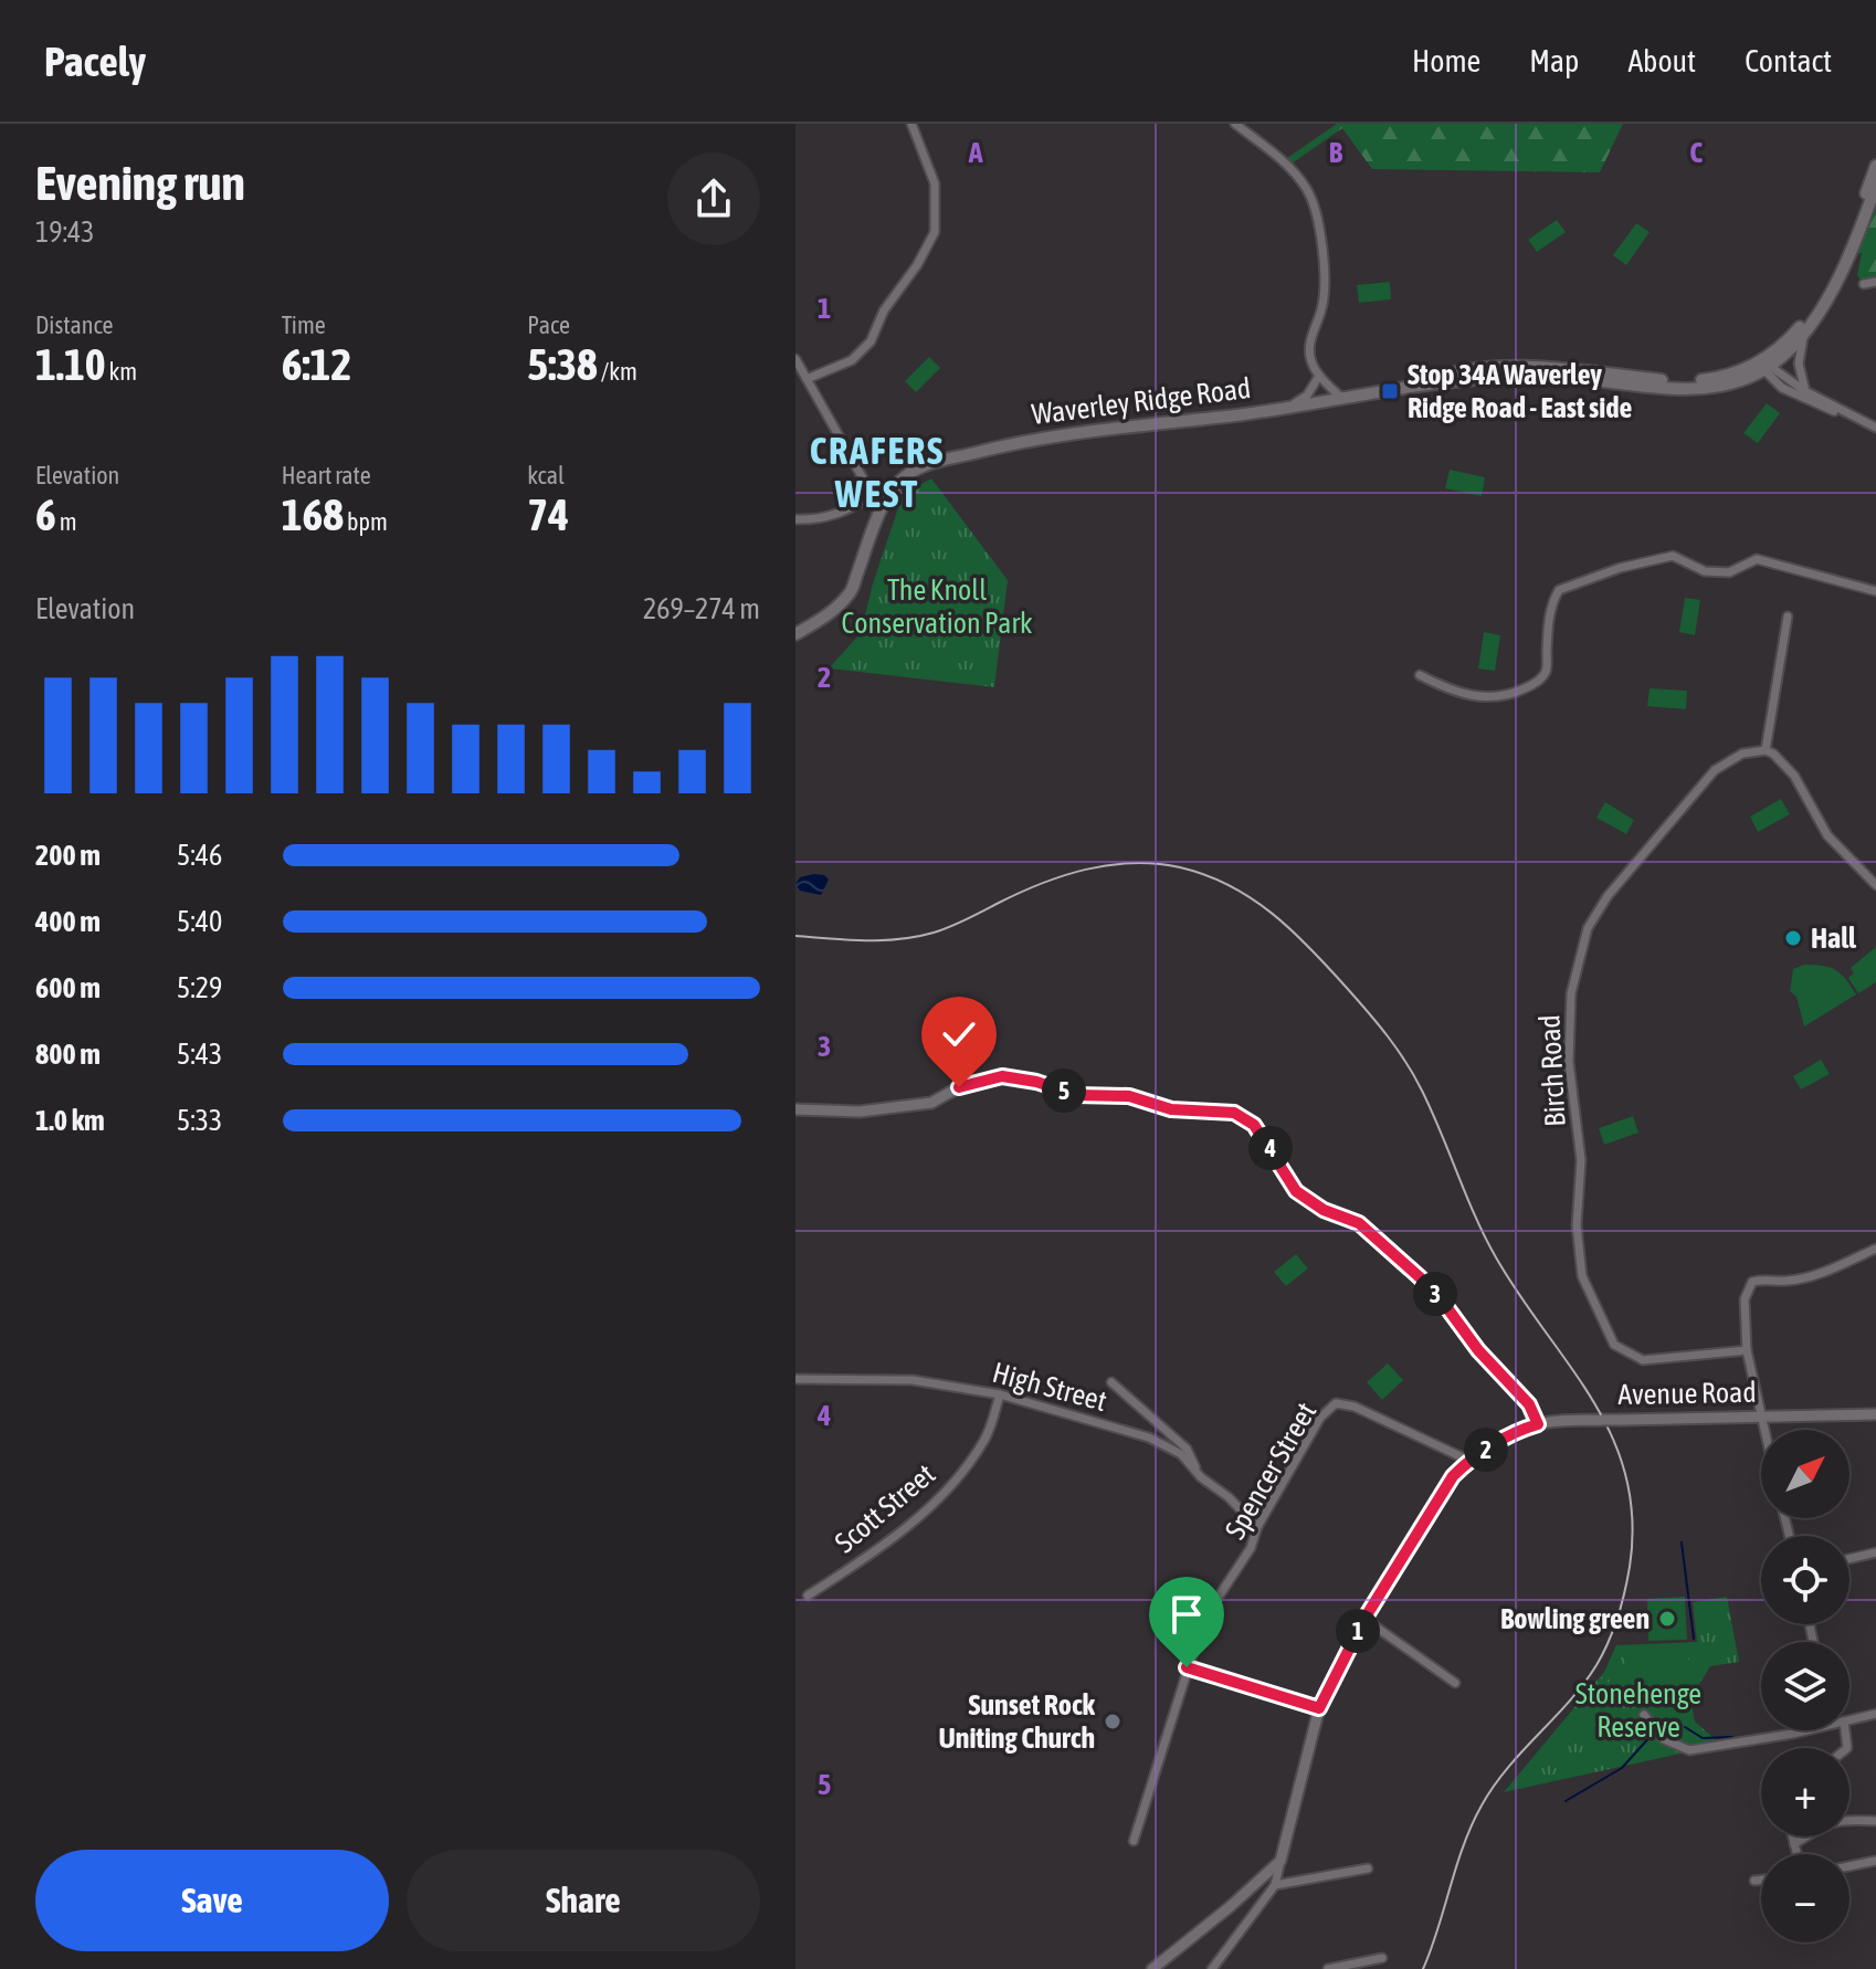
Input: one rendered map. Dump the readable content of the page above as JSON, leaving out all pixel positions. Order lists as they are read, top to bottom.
{
  "streets": {
    "main road": ["Waverley Ridge Road"],
    "street": [
      "Birch Road",
      "High Street",
      "Avenue Road",
      "Spencer Street",
      "Scott Street"
    ]
  },
  "crossings": [
    ["High Street", "Spencer Street"],
    ["High Street", "Scott Street"],
    ["Avenue Road", "Spencer Street"]
  ],
  "districts": ["CRAFERS WEST"],
  "parks": ["The Knoll Conservation Park", "Stonehenge Reserve"],
  "places": {
    "transit": ["Stop 34A Waverley Ridge Road - East side"],
    "other": ["Hall", "Bowling green", "Sunset Rock Uniting Church"]
  },
  "north": "top right",
  "page": {
    "header": "Pacely",
    "nav": [
      "Home",
      "Map",
      "About",
      "Contact"
    ],
    "heading": ["Evening run", "19:43"],
    "stats": [
      ["Distance", "1.10 km"],
      ["Time", "6:12"],
      ["Pace", "5:38 /km"],
      ["Elevation", "6 m"],
      ["Heart rate", "168 bpm"],
      ["kcal", "74"]
    ],
    "chart": ["Elevation", "269–274 m"],
    "list": [
      {
        "name": "200 m",
        "note": "5:46"
      },
      {
        "name": "400 m",
        "note": "5:40"
      },
      {
        "name": "600 m",
        "note": "5:29"
      },
      {
        "name": "800 m",
        "note": "5:43"
      },
      {
        "name": "1.0 km",
        "note": "5:33"
      }
    ],
    "pins": [
      "5",
      "4",
      "3",
      "2",
      "1"
    ],
    "map_buttons": ["+", "−"],
    "buttons": ["Save", "Share"]
  },
  "grid": {
    "columns": ["A", "B", "C"],
    "rows": [
      "1",
      "2",
      "3",
      "4",
      "5"
    ]
  }
}
